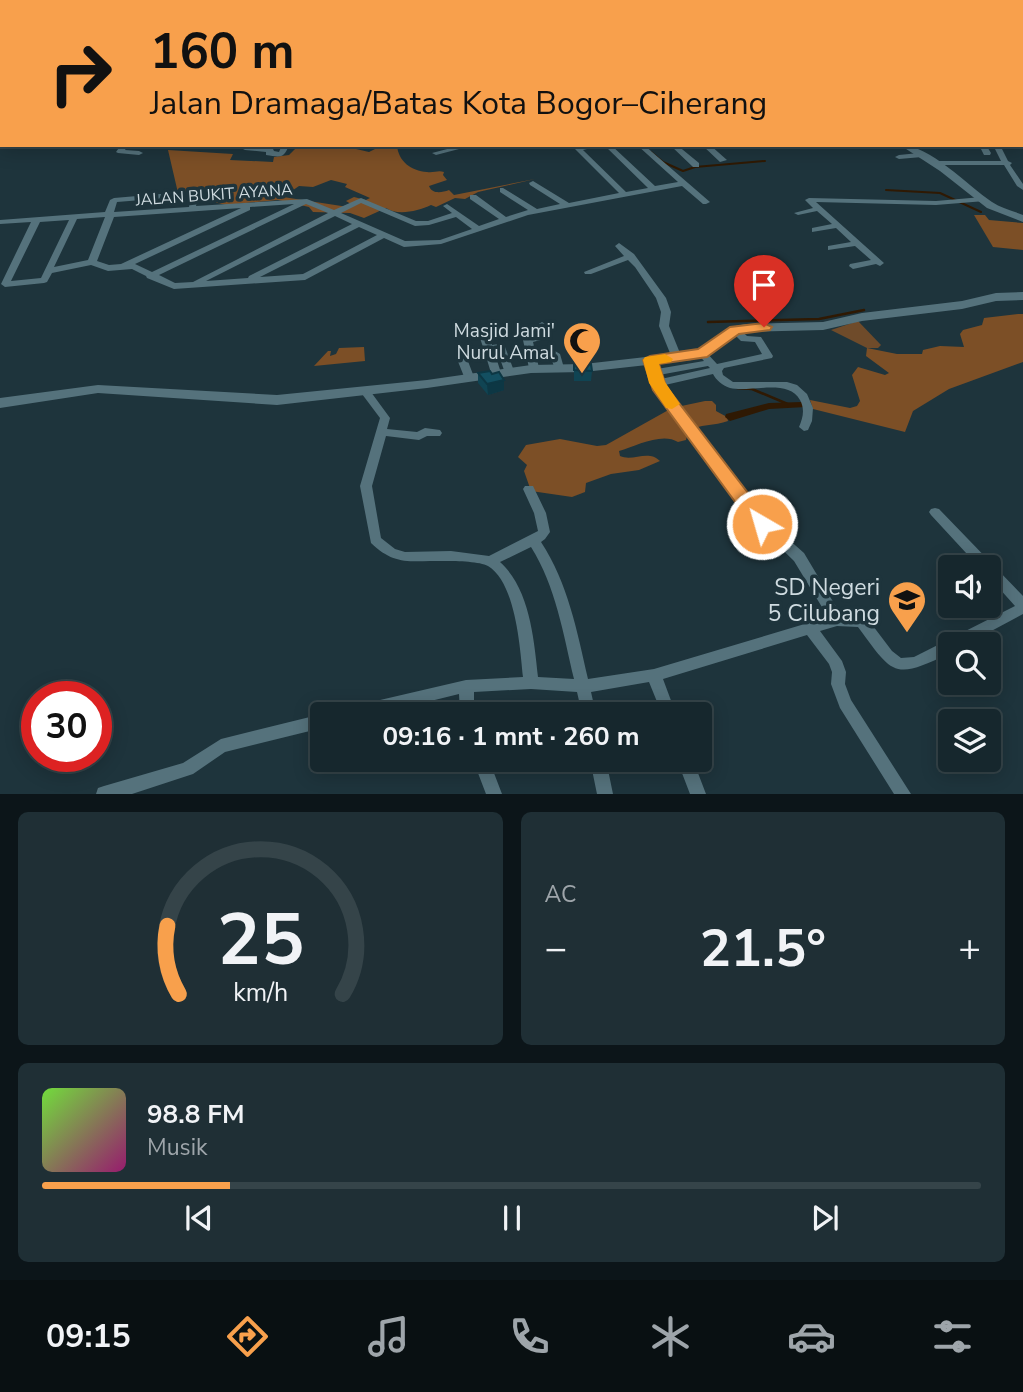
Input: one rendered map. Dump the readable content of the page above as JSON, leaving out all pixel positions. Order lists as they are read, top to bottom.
{
  "streets": {
    "street": ["JALAN BUKIT AYANA"]
  },
  "places": {
    "mosque": ["Masjid Jami' Nurul Amal"],
    "school or university": ["SD Negeri 5 Cilubang"]
  },
  "page": {
    "turn": ["160 m", "Jalan Dramaga/Batas Kota Bogor–Ciherang"],
    "limit": "30",
    "trip": "09:16 · 1 mnt · 260 m",
    "tile": "AC",
    "heat": ["−", "21.5°", "+"],
    "song": ["98.8 FM", "Musik"],
    "tabs": "09:15",
    "gauge": ["25", "km/h"]
  }
}
